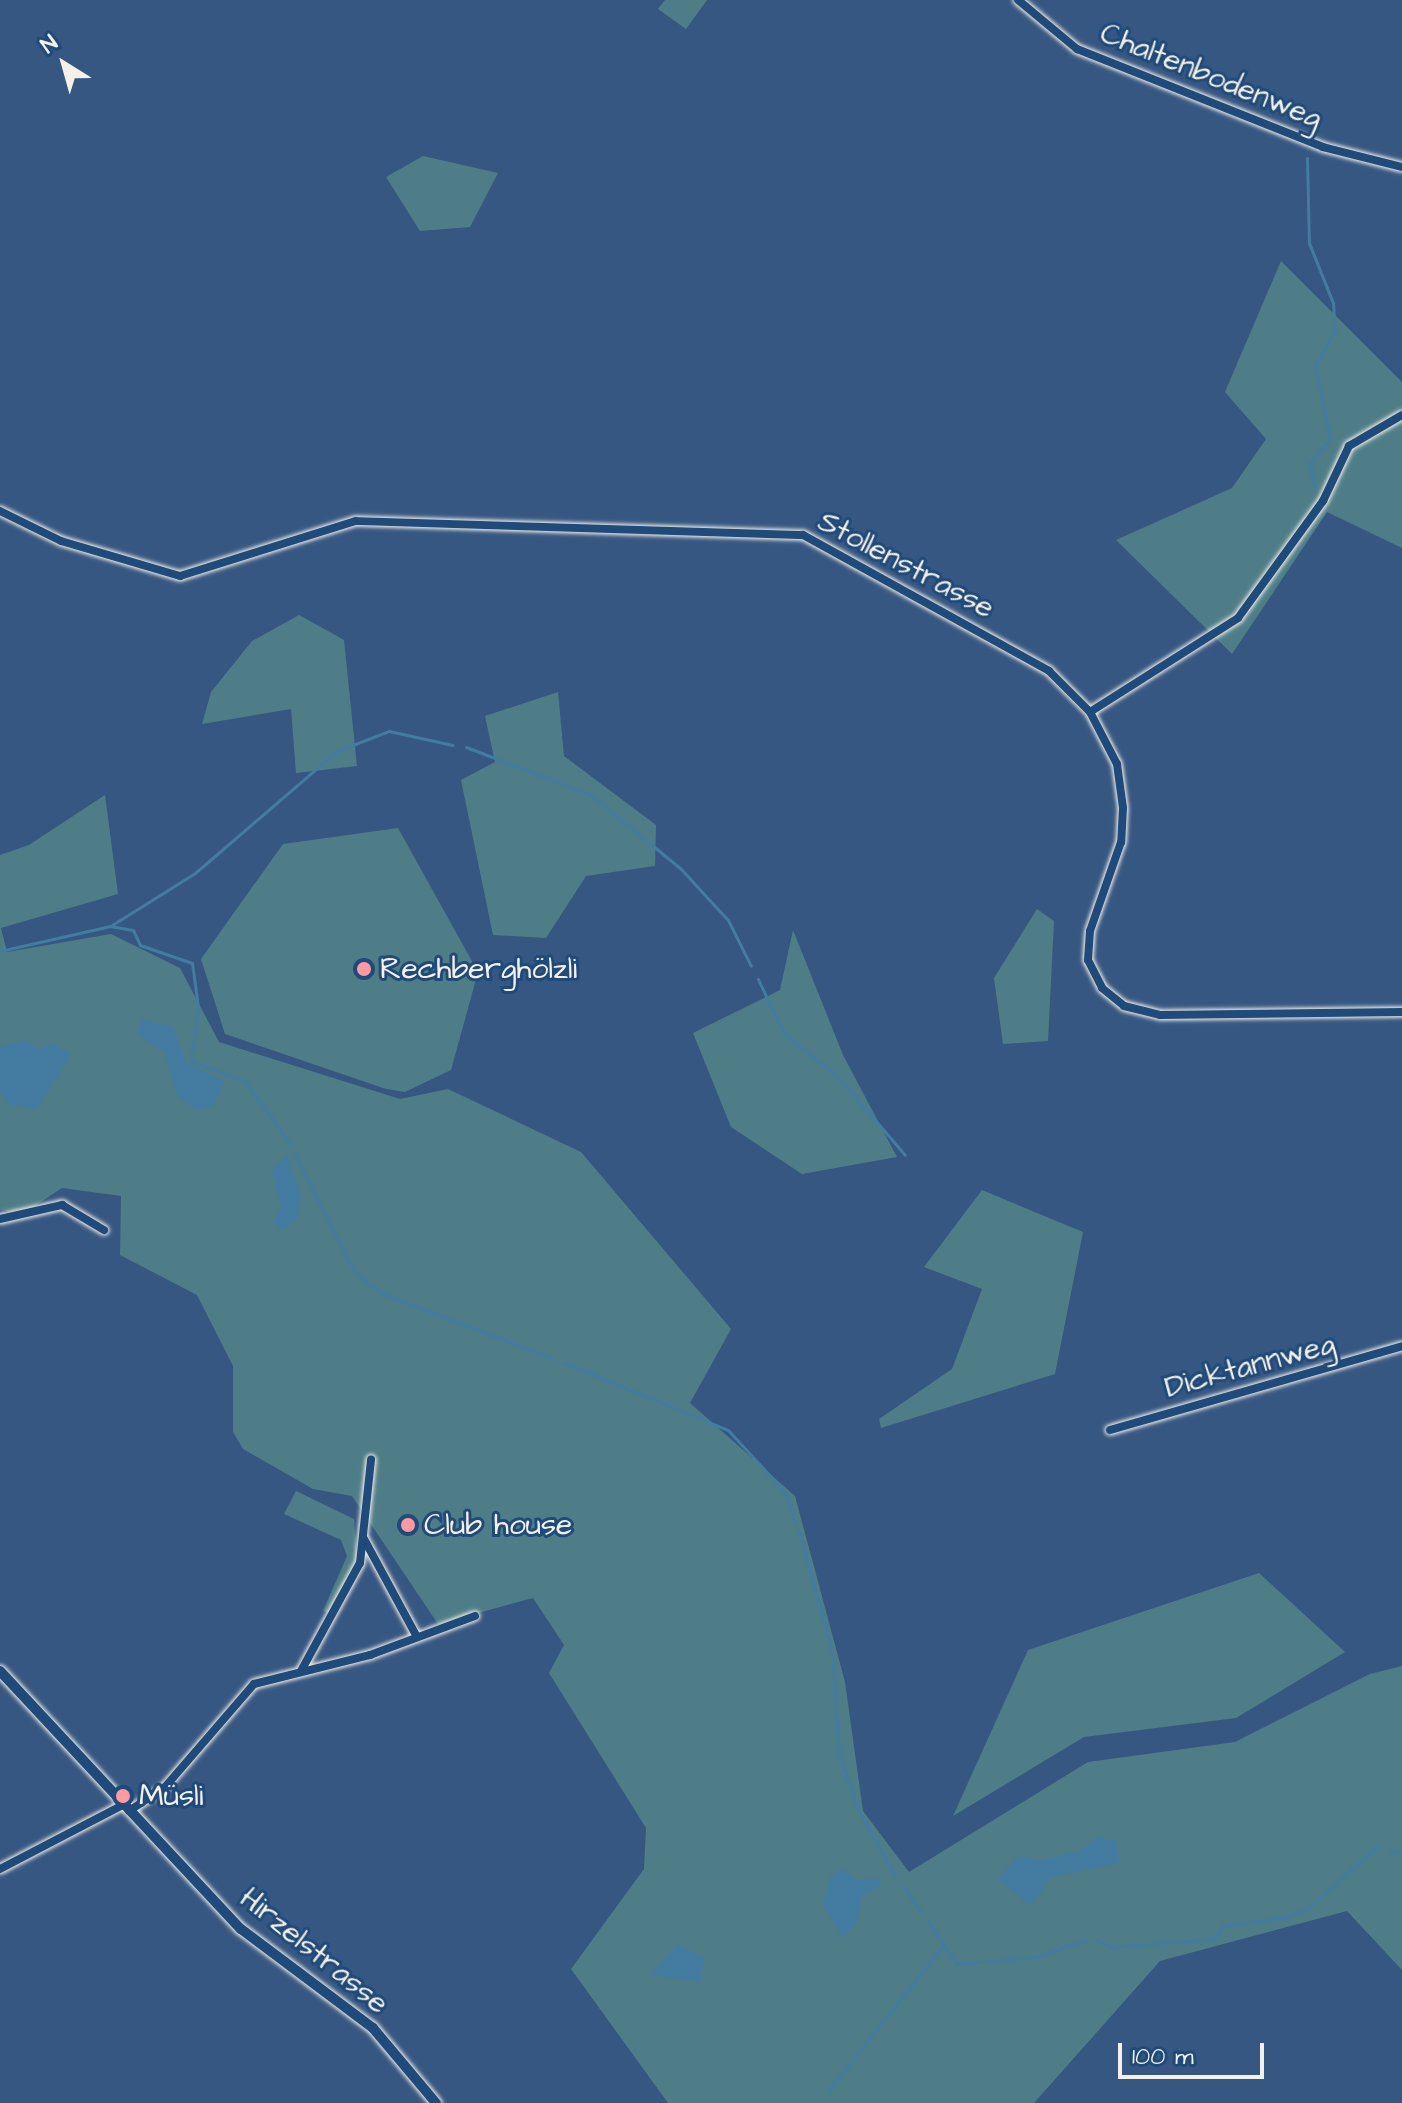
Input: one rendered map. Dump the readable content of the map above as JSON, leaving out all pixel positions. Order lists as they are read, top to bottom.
{
  "streets": {
    "street": [
      "Chaltenbodenweg",
      "Stollenstrasse",
      "Dicktannweg",
      "Hirzelstrasse"
    ]
  },
  "places": ["Rechberghölzli", "Club house", "Müsli"],
  "scale_bar": "100 m",
  "north": "top left"
}
